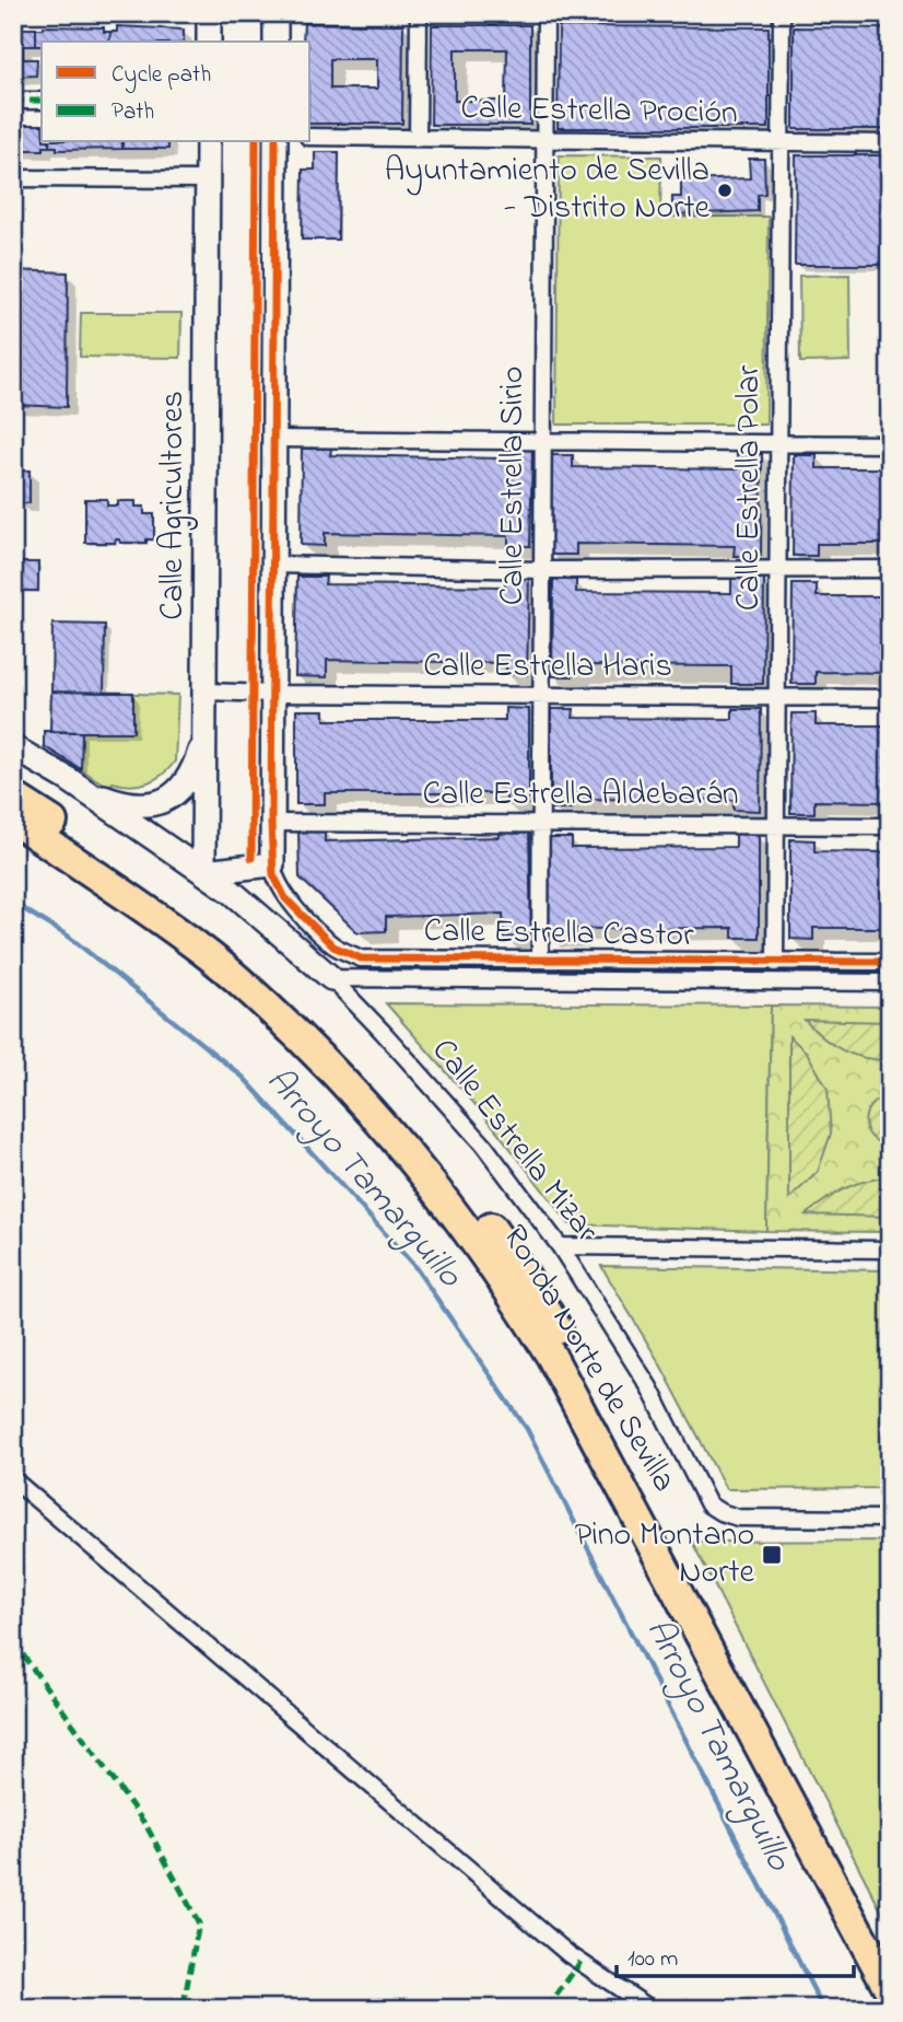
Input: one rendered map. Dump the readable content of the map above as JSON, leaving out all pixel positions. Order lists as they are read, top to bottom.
{
  "streets": {
    "highway": ["Ronda Norte de Sevilla"],
    "street": [
      "Calle Estrella Proción",
      "Calle Estrella Sirio",
      "Calle Estrella Polar",
      "Calle Agricultores",
      "Calle Estrella Haris",
      "Calle Estrella Aldebarán",
      "Calle Estrella Castor",
      "Calle Estrella Mizar"
    ]
  },
  "crossings": [
    ["Calle Estrella Proción", "Calle Estrella Sirio"],
    ["Calle Estrella Proción", "Calle Estrella Polar"],
    ["Calle Estrella Sirio", "Calle Estrella Haris"],
    ["Calle Estrella Sirio", "Calle Estrella Aldebarán"],
    ["Calle Estrella Sirio", "Calle Estrella Castor"],
    ["Calle Estrella Polar", "Calle Estrella Haris"],
    ["Calle Estrella Polar", "Calle Estrella Aldebarán"],
    ["Calle Estrella Polar", "Calle Estrella Castor"],
    ["Calle Agricultores", "Calle Estrella Haris"],
    ["Calle Agricultores", "Calle Estrella Mizar"],
    ["Calle Estrella Castor", "Calle Estrella Mizar"]
  ],
  "water": ["Arroyo Tamarguillo"],
  "places": {
    "other": ["Ayuntamiento de Sevilla - Distrito Norte"],
    "transit": ["Pino Montano Norte"]
  },
  "legend": ["Cycle path", "Path"],
  "scale_bar": "100 m"
}
